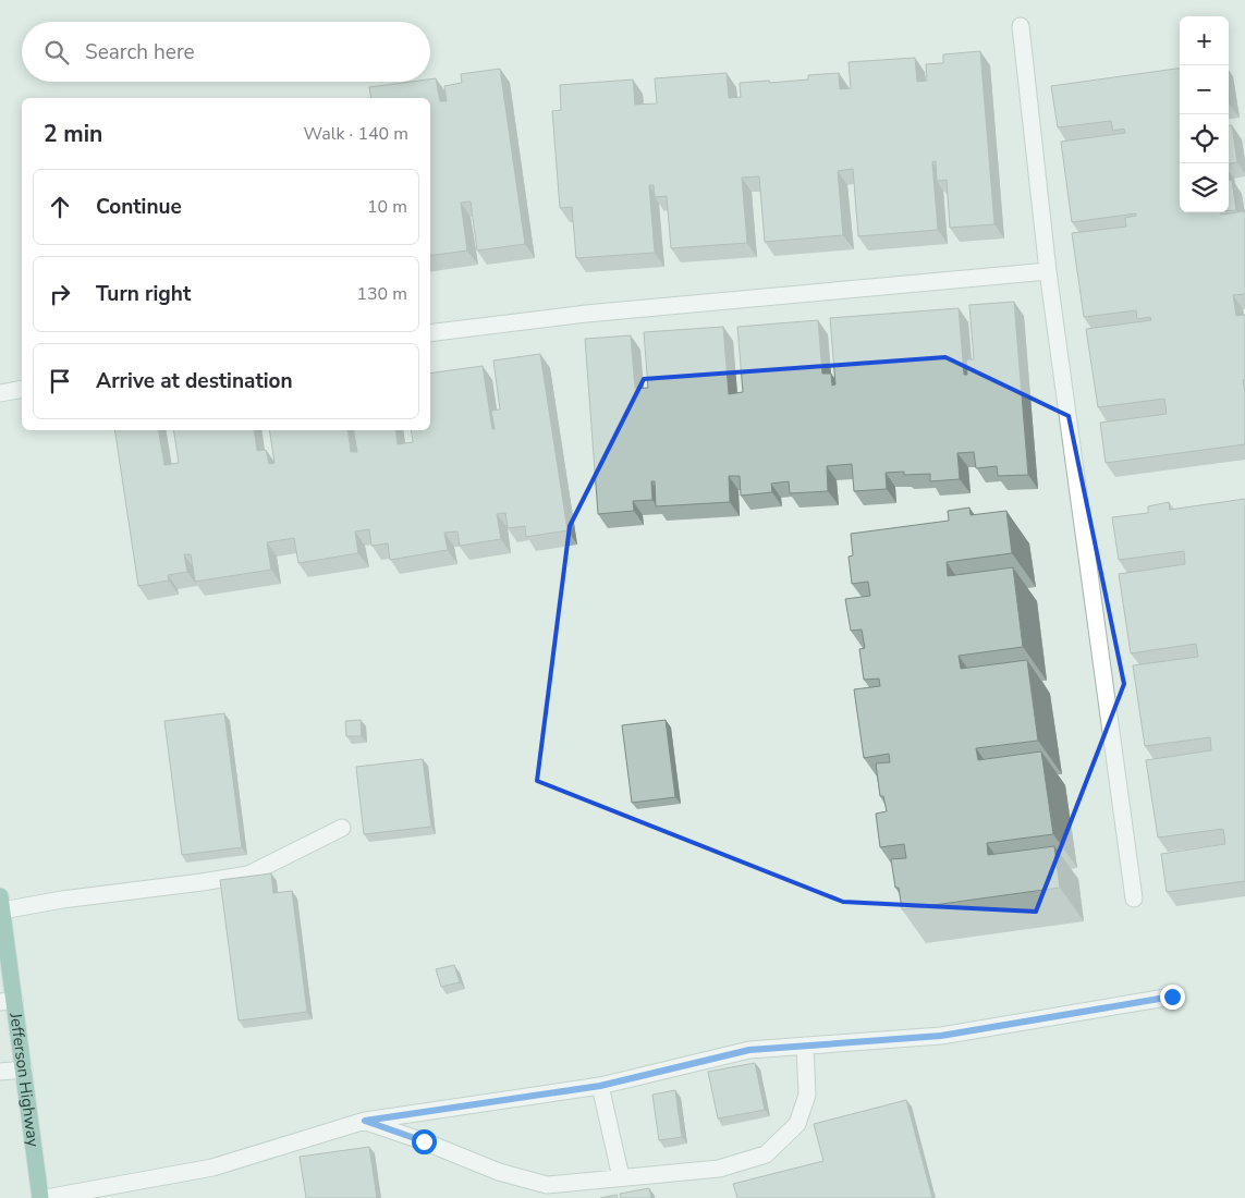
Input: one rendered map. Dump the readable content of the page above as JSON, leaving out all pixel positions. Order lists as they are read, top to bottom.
{
  "streets": {
    "main road": ["Jefferson Highway"]
  },
  "page": {
    "map_buttons": ["+", "−"],
    "search": "Search here",
    "heading": ["2 min", "Walk · 140 m"],
    "list": [
      ["Continue", "10 m"],
      ["Turn right", "130 m"],
      "Arrive at destination"
    ]
  }
}
